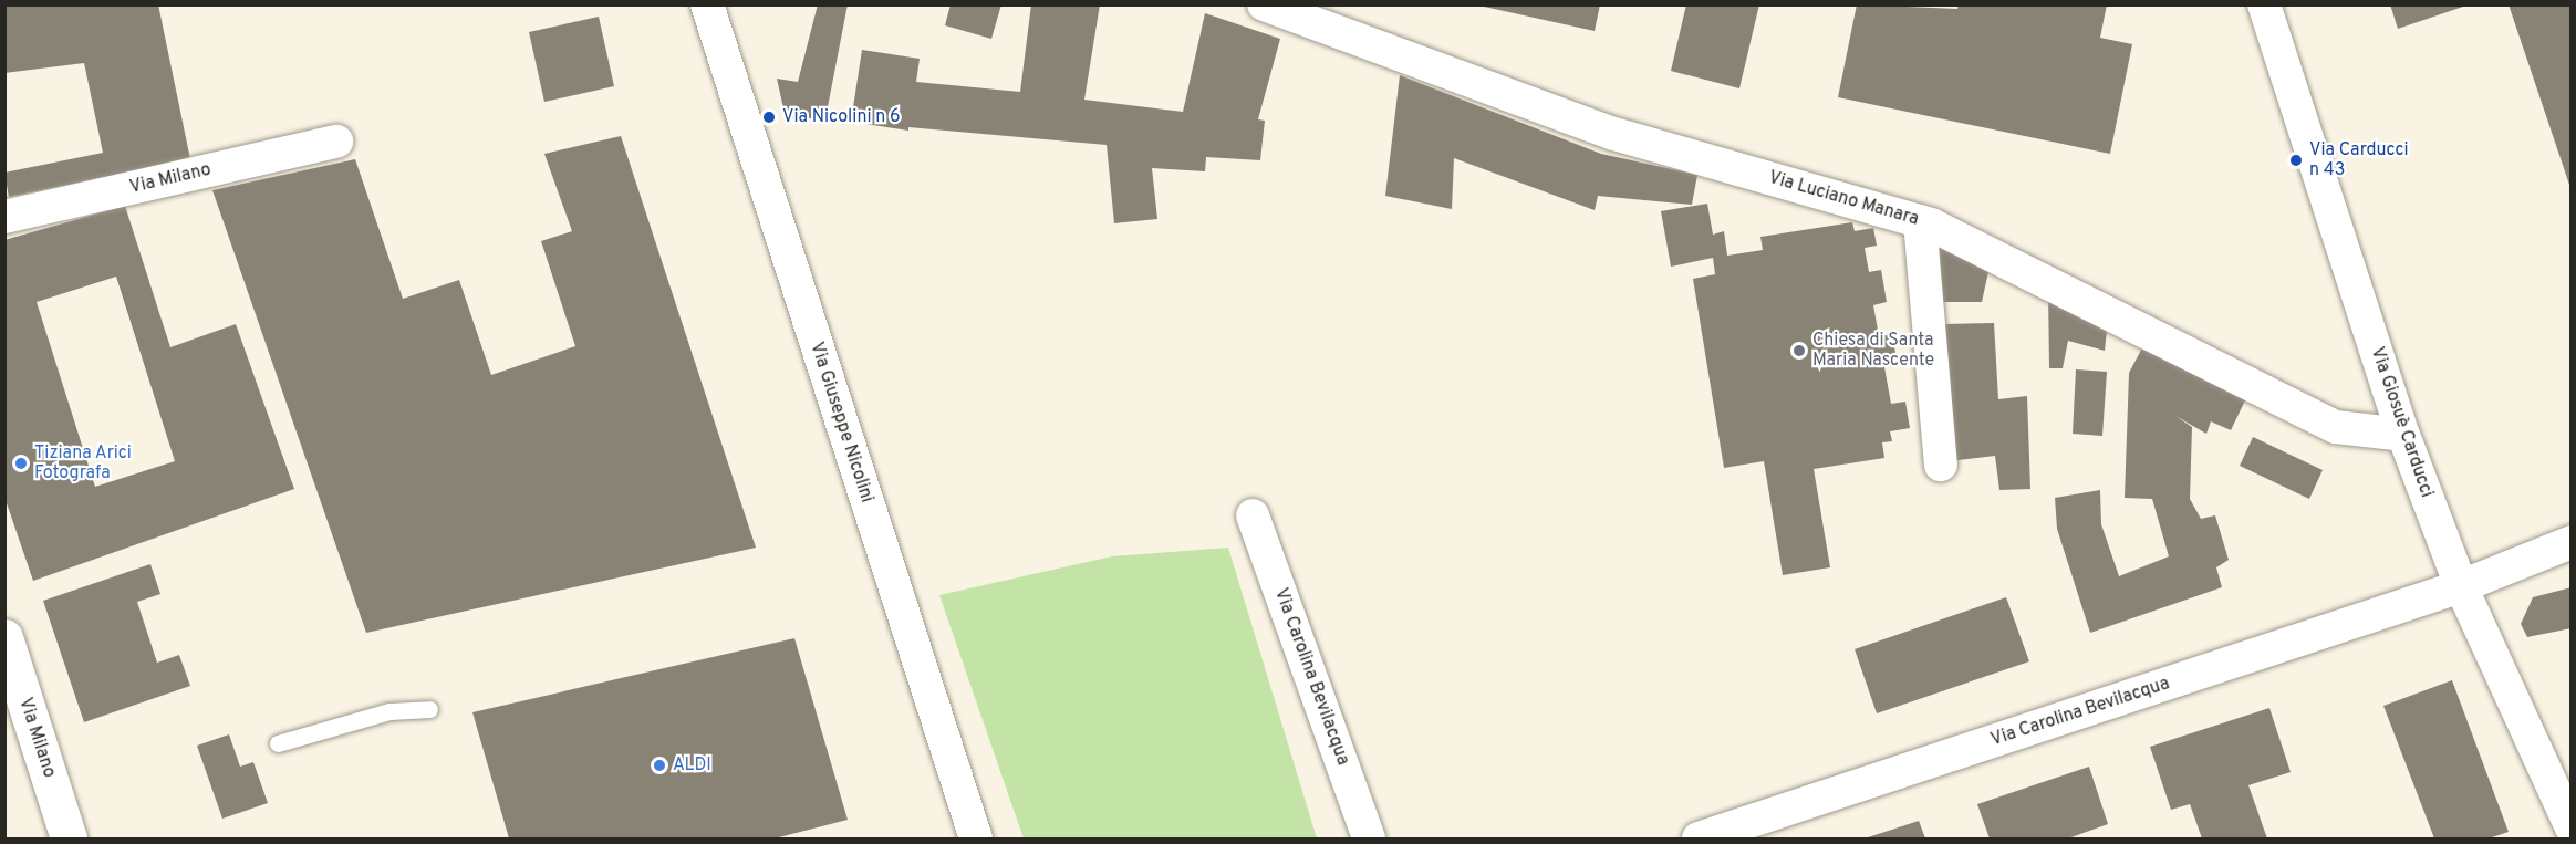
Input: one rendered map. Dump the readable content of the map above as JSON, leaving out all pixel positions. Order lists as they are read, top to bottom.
{
  "streets": {
    "main road": ["Via Milano"],
    "street": [
      "Via Luciano Manara",
      "Via Giuseppe Nicolini",
      "Via Giosuè Carducci",
      "Via Carolina Bevilacqua"
    ]
  },
  "crossings": [
    ["Via Luciano Manara", "Via Giosuè Carducci"],
    ["Via Giosuè Carducci", "Via Carolina Bevilacqua"]
  ],
  "places": [
    "Via Nicolini n 6",
    "Via Carducci n 43",
    "Chiesa di Santa Maria Nascente",
    "Tiziana Arici Fotografa",
    "ALDI"
  ]
}
